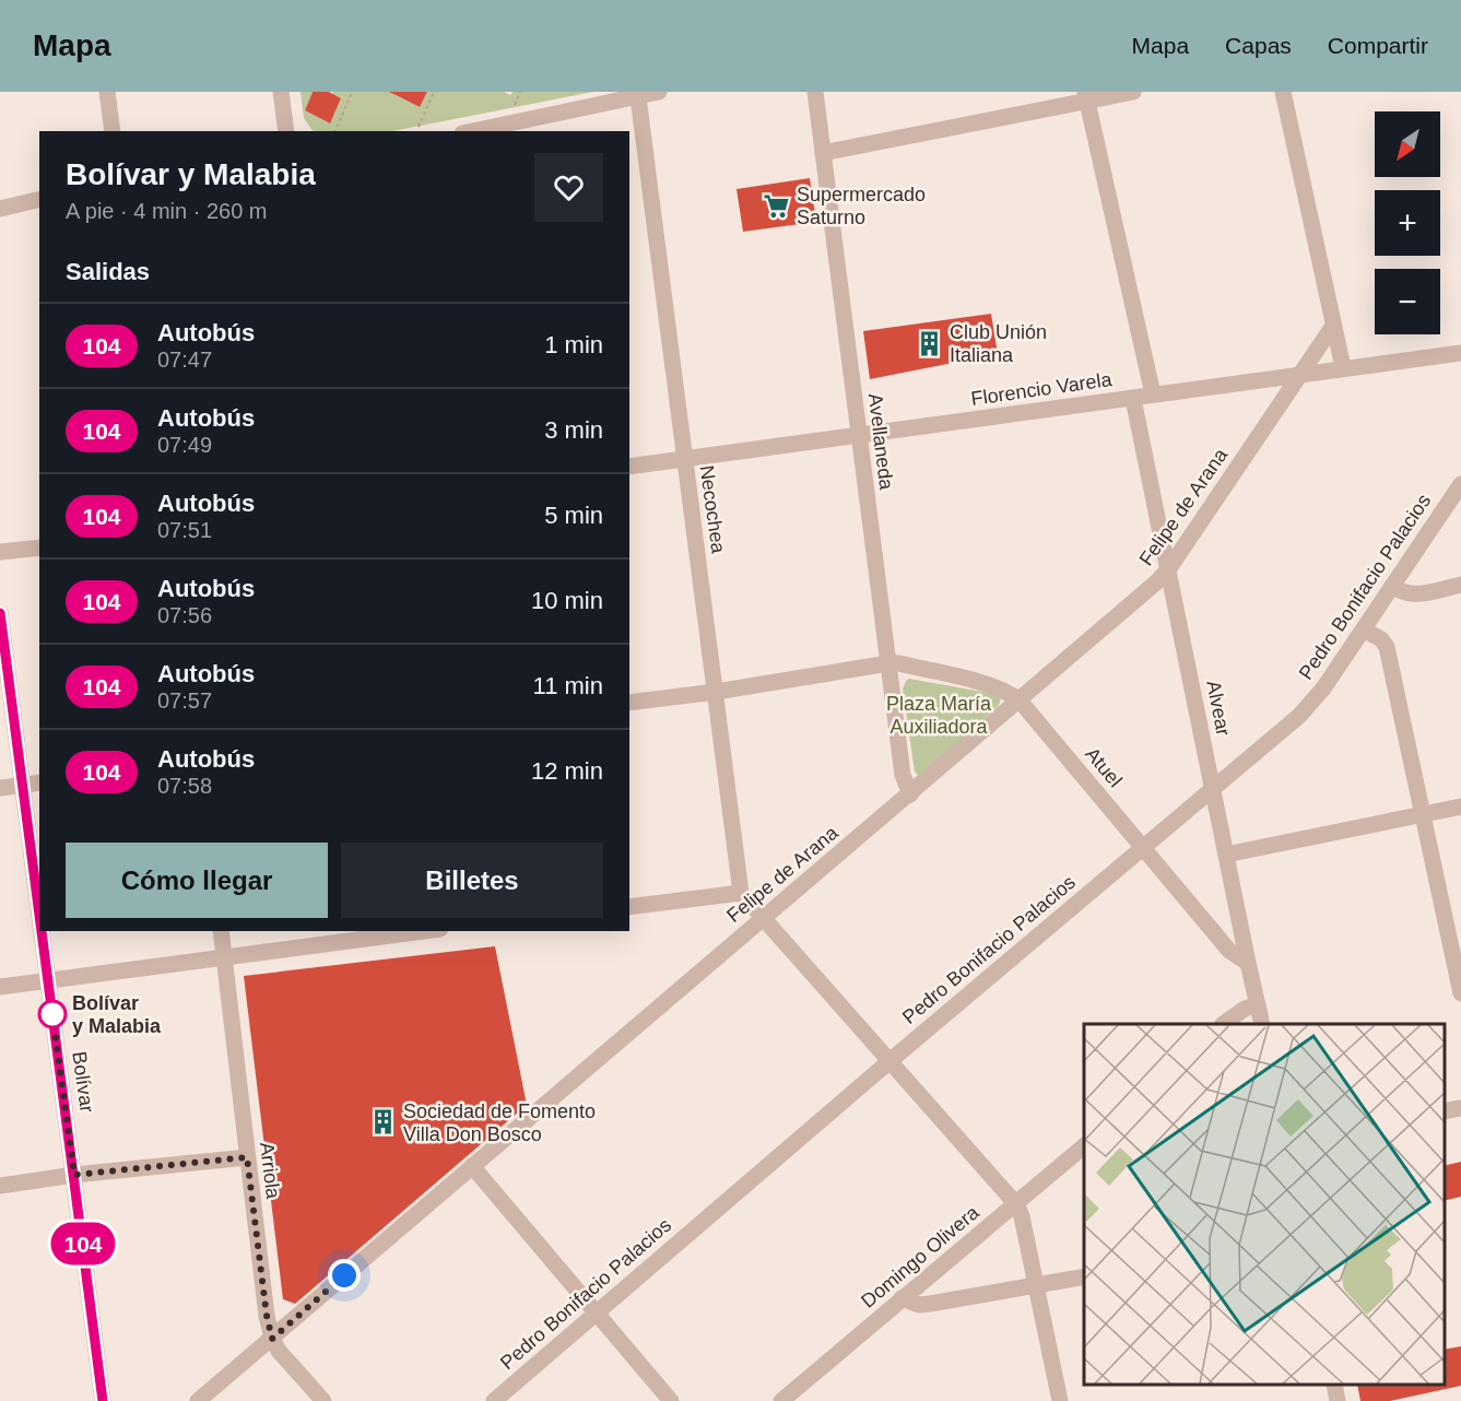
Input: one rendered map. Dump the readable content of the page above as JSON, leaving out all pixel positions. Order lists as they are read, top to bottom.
{
  "streets": {
    "street": [
      "Florencio Varela",
      "Avellaneda",
      "Felipe de Arana",
      "Necochea",
      "Pedro Bonifacio Palacios",
      "Alvear",
      "Atuel",
      "Bolívar",
      "Arriola",
      "Domingo Olivera"
    ]
  },
  "crossings": [
    ["Florencio Varela", "Avellaneda"],
    ["Florencio Varela", "Felipe de Arana"],
    ["Florencio Varela", "Necochea"],
    ["Florencio Varela", "Alvear"],
    ["Avellaneda", "Felipe de Arana"],
    ["Avellaneda", "Atuel"],
    ["Felipe de Arana", "Alvear"],
    ["Felipe de Arana", "Atuel"],
    ["Felipe de Arana", "Arriola"],
    ["Necochea", "Atuel"],
    ["Pedro Bonifacio Palacios", "Alvear"],
    ["Pedro Bonifacio Palacios", "Atuel"],
    ["Alvear", "Atuel"]
  ],
  "parks": ["Plaza María Auxiliadora"],
  "places": {
    "supermarket": ["Supermercado Saturno"],
    "building": ["Club Unión Italiana", "Sociedad de Fomento Villa Don Bosco"],
    "other": ["Bolívar y Malabia"]
  },
  "lines": ["bus line 104"],
  "north": "bottom left",
  "page": {
    "header": "Mapa",
    "nav": ["Mapa", "Capas", "Compartir"],
    "on_map": "104",
    "map_buttons": ["+", "−"],
    "heading": [
      ["Bolívar y Malabia", "A pie · 4 min · 260 m"],
      "Salidas"
    ],
    "list": [
      {
        "mark": "104",
        "name": "Autobús",
        "note": "07:47",
        "value": "1 min"
      },
      {
        "mark": "104",
        "name": "Autobús",
        "note": "07:49",
        "value": "3 min"
      },
      {
        "mark": "104",
        "name": "Autobús",
        "note": "07:51",
        "value": "5 min"
      },
      {
        "mark": "104",
        "name": "Autobús",
        "note": "07:56",
        "value": "10 min"
      },
      {
        "mark": "104",
        "name": "Autobús",
        "note": "07:57",
        "value": "11 min"
      },
      {
        "mark": "104",
        "name": "Autobús",
        "note": "07:58",
        "value": "12 min"
      }
    ],
    "buttons": ["Cómo llegar", "Billetes"]
  }
}
